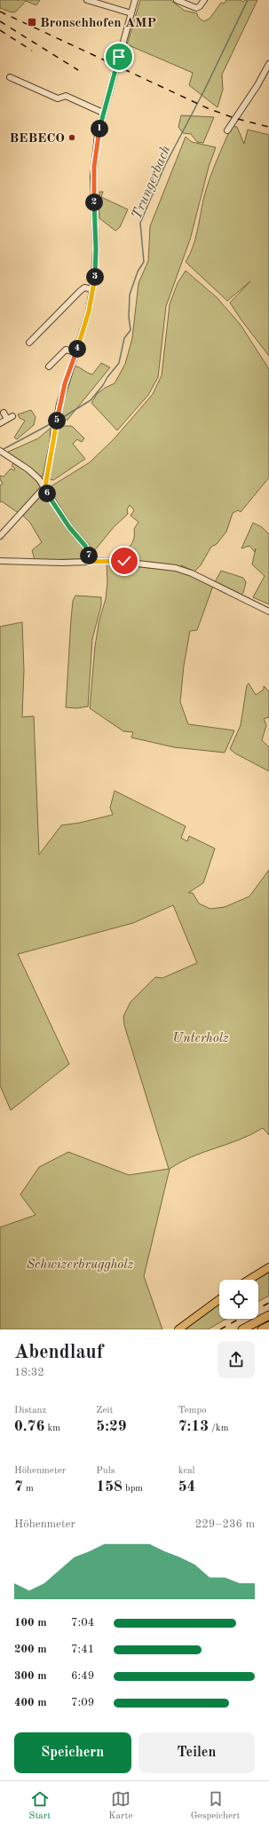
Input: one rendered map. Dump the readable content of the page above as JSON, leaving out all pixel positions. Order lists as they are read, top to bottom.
{
  "water": ["Trungerbach"],
  "parks": ["Unterholz", "Schwizerbruggholz"],
  "places": {
    "transit": ["Bronschhofen AMP"],
    "other": ["BEBECO"]
  },
  "page": {
    "pins": [
      "1",
      "2",
      "3",
      "4",
      "5",
      "6",
      "7"
    ],
    "heading": ["Abendlauf", "18:32"],
    "stats": [
      ["Distanz", "0.76 km"],
      ["Zeit", "5:29"],
      ["Tempo", "7:13 /km"],
      ["Höhenmeter", "7 m"],
      ["Puls", "158 bpm"],
      ["kcal", "54"]
    ],
    "chart": ["Höhenmeter", "229–236 m"],
    "list": [
      {
        "name": "100 m",
        "note": "7:04"
      },
      {
        "name": "200 m",
        "note": "7:41"
      },
      {
        "name": "300 m",
        "note": "6:49"
      },
      {
        "name": "400 m",
        "note": "7:09"
      }
    ],
    "buttons": ["Speichern", "Teilen"],
    "tabs": ["Start", "Karte", "Gespeichert"]
  }
}
